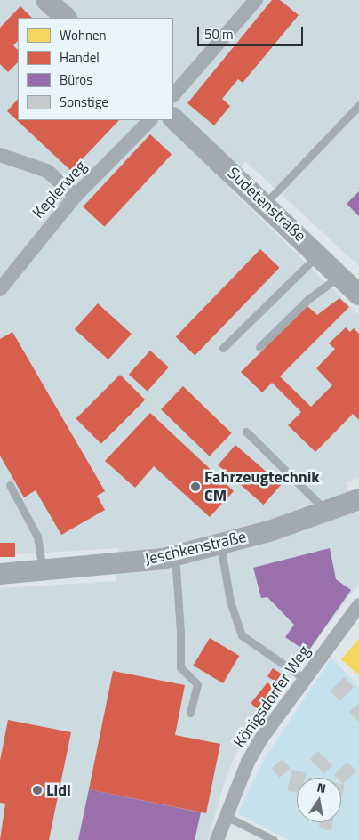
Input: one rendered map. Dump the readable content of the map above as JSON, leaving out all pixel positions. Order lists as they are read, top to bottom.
{
  "streets": {
    "street": [
      "Keplerweg",
      "Sudetenstraße",
      "Jeschkenstraße",
      "Königsdorfer Weg"
    ]
  },
  "places": ["Fahrzeugtechnik CM", "Lidl"],
  "legend": [
    "Wohnen",
    "Handel",
    "Büros",
    "Sonstige"
  ],
  "scale_bar": "50 m",
  "north": "top"
}
